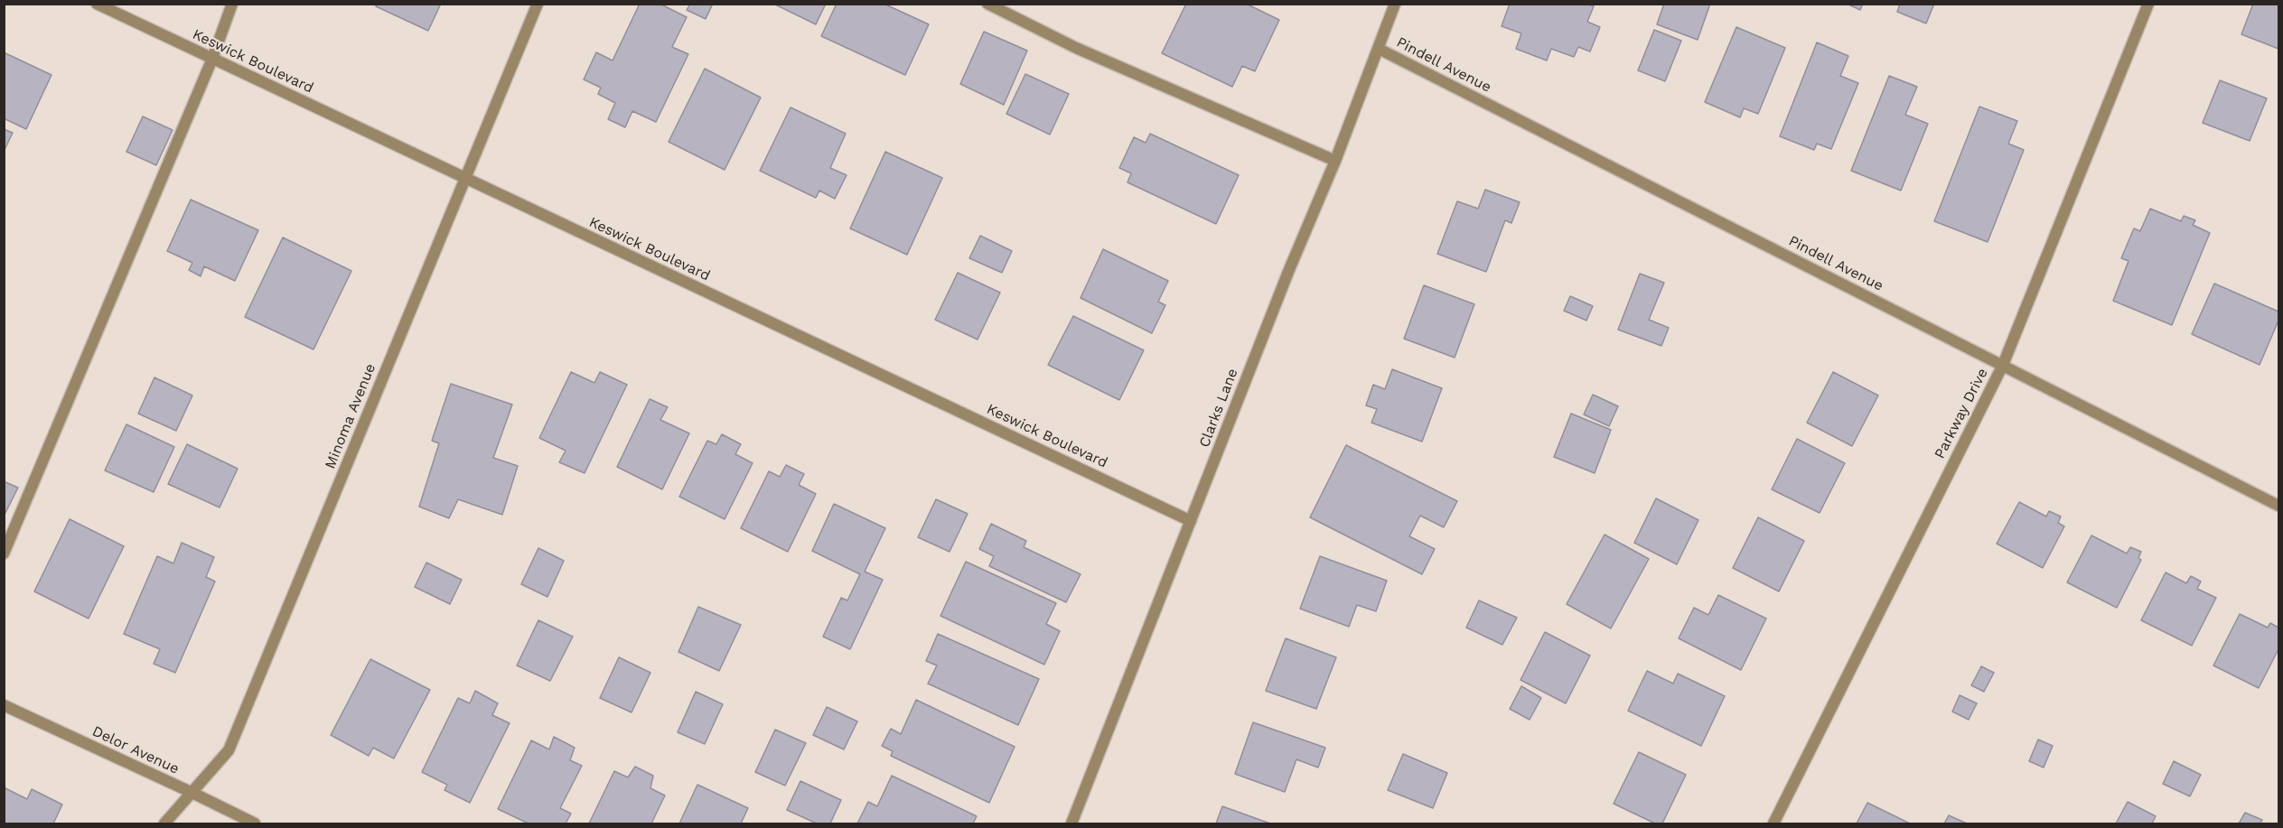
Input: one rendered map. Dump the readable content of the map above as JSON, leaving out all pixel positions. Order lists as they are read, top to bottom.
{
  "streets": {
    "street": [
      "Keswick Boulevard",
      "Pindell Avenue",
      "Clarks Lane",
      "Parkway Drive",
      "Minoma Avenue",
      "Delor Avenue"
    ]
  },
  "crossings": [
    ["Keswick Boulevard", "Clarks Lane"],
    ["Keswick Boulevard", "Minoma Avenue"],
    ["Pindell Avenue", "Clarks Lane"],
    ["Pindell Avenue", "Parkway Drive"],
    ["Minoma Avenue", "Delor Avenue"]
  ]
}
